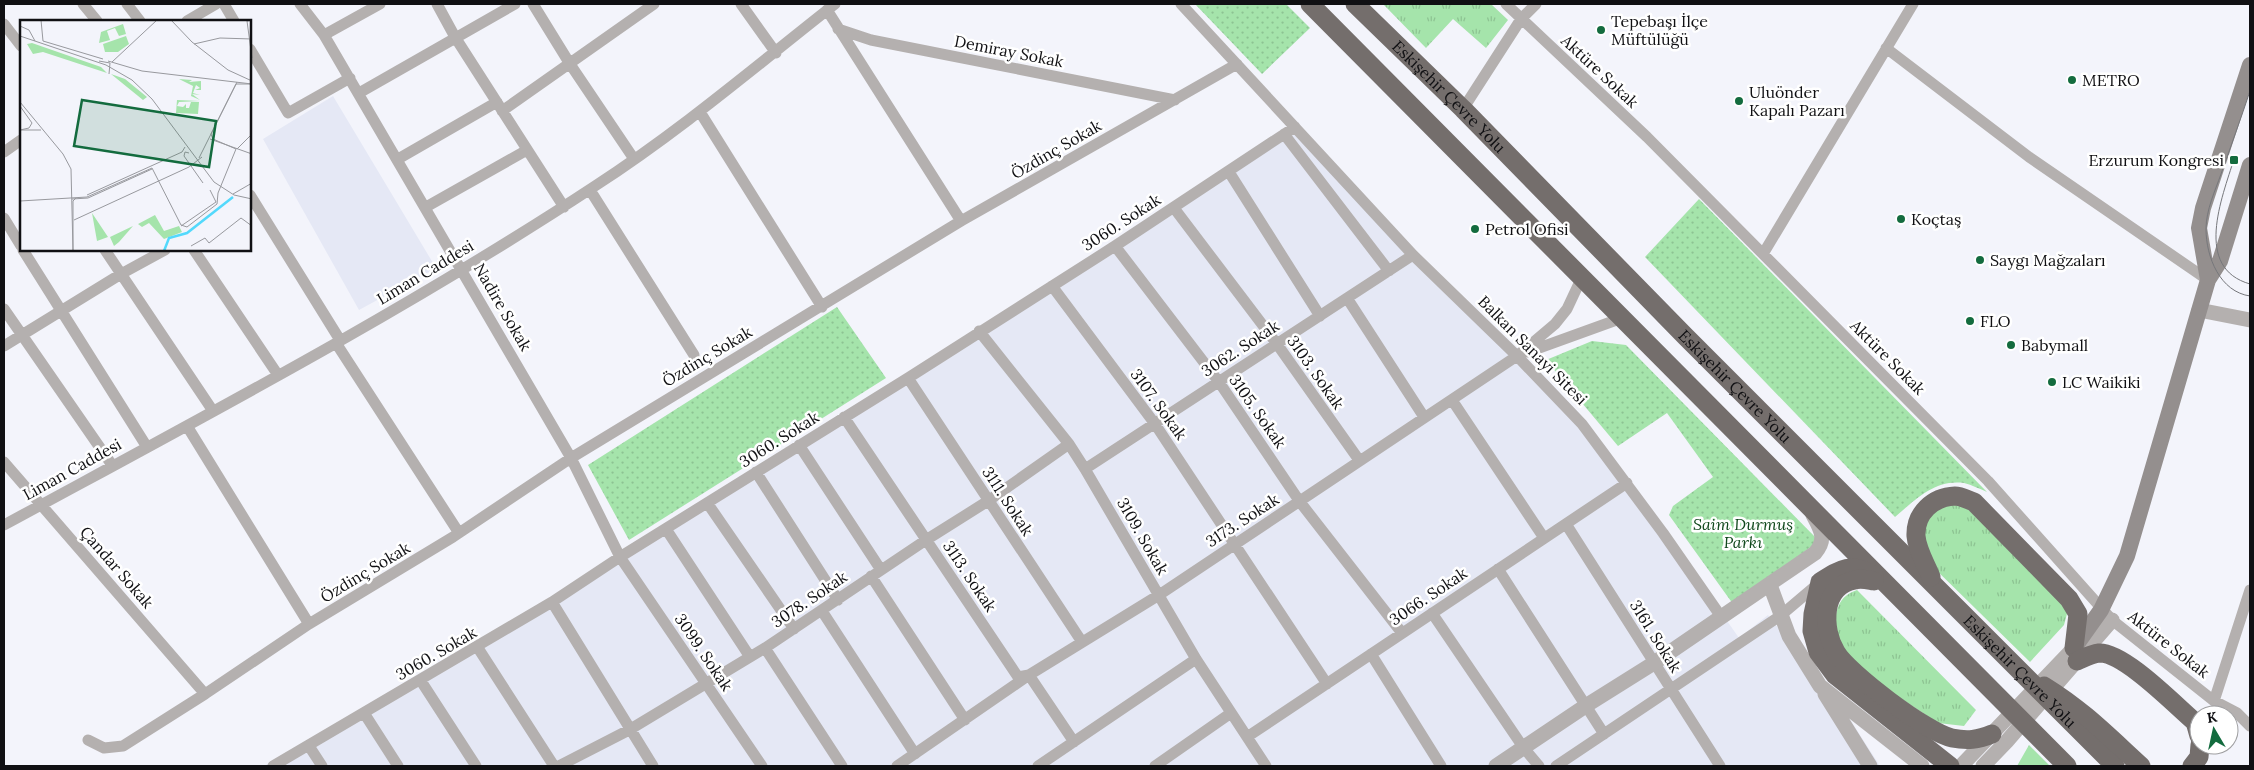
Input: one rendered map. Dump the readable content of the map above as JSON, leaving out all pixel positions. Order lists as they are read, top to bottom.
{
  "streets": {
    "highway": ["Eskişehir Çevre Yolu"],
    "street": [
      "Demiray Sokak",
      "Aktüre Sokak",
      "Özdinç Sokak",
      "3060. Sokak",
      "Liman Caddesi",
      "Nadire Sokak",
      "3062. Sokak",
      "Balkan Sanayi Sitesi",
      "3103. Sokak",
      "3107. Sokak",
      "3105. Sokak",
      "3111. Sokak",
      "3173. Sokak",
      "3109. Sokak",
      "Çandar Sokak",
      "3113. Sokak",
      "3066. Sokak",
      "3078. Sokak",
      "3161. Sokak",
      "3099. Sokak"
    ]
  },
  "crossings": [
    ["Demiray Sokak", "Özdinç Sokak"],
    ["Eskişehir Çevre Yolu", "3173. Sokak"],
    ["Özdinç Sokak", "Nadire Sokak"],
    ["Özdinç Sokak", "Çandar Sokak"],
    ["3060. Sokak", "Nadire Sokak"],
    ["3060. Sokak", "Balkan Sanayi Sitesi"],
    ["3060. Sokak", "3103. Sokak"],
    ["3060. Sokak", "3107. Sokak"],
    ["3060. Sokak", "3105. Sokak"],
    ["3060. Sokak", "3111. Sokak"],
    ["3060. Sokak", "3109. Sokak"],
    ["3060. Sokak", "3113. Sokak"],
    ["3060. Sokak", "3099. Sokak"],
    ["Liman Caddesi", "Nadire Sokak"],
    ["Liman Caddesi", "Çandar Sokak"],
    ["Nadire Sokak", "3099. Sokak"],
    ["3062. Sokak", "Balkan Sanayi Sitesi"],
    ["3062. Sokak", "3103. Sokak"],
    ["3062. Sokak", "3107. Sokak"],
    ["3062. Sokak", "3105. Sokak"],
    ["3062. Sokak", "3109. Sokak"],
    ["Balkan Sanayi Sitesi", "3173. Sokak"],
    ["Balkan Sanayi Sitesi", "3066. Sokak"],
    ["3103. Sokak", "3173. Sokak"],
    ["3107. Sokak", "3173. Sokak"],
    ["3107. Sokak", "3066. Sokak"],
    ["3105. Sokak", "3173. Sokak"],
    ["3105. Sokak", "3066. Sokak"],
    ["3111. Sokak", "3173. Sokak"],
    ["3111. Sokak", "3078. Sokak"],
    ["3173. Sokak", "3109. Sokak"],
    ["3173. Sokak", "3113. Sokak"],
    ["3109. Sokak", "3066. Sokak"],
    ["3109. Sokak", "3078. Sokak"],
    ["3113. Sokak", "3078. Sokak"],
    ["3066. Sokak", "3161. Sokak"],
    ["3078. Sokak", "3099. Sokak"]
  ],
  "parks": ["Saim Durmuş Parkı"],
  "places": {
    "other": [
      "Tepebaşı İlçe Müftülüğü",
      "METRO",
      "Uluönder Kapalı Pazarı",
      "Koçtaş",
      "Petrol Ofisi",
      "Saygı Mağzaları",
      "FLO",
      "Babymall",
      "LC Waikiki"
    ],
    "transit": ["Erzurum Kongresi"]
  },
  "north": "top"
}
